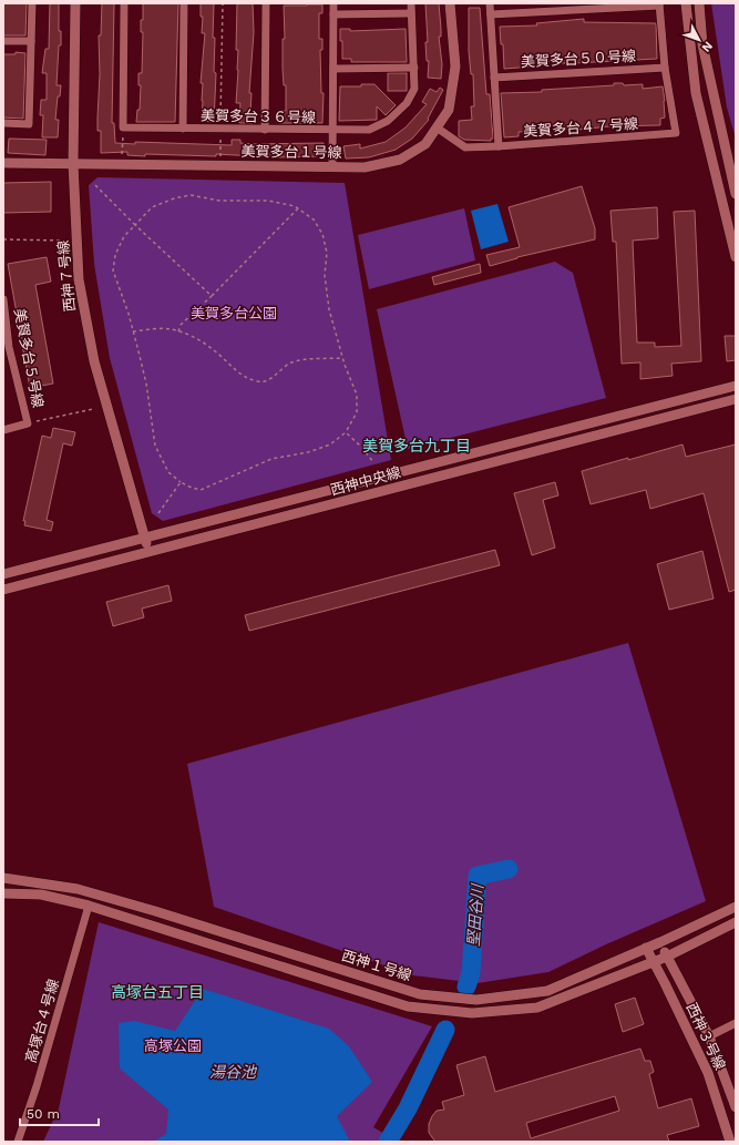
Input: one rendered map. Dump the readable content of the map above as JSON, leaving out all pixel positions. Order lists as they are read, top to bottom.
{
  "streets": {
    "street": [
      "美賀多台５０号線",
      "美賀多台３６号線",
      "美賀多台４７号線",
      "美賀多台１号線",
      "西神７号線",
      "美賀多台５号線",
      "西神中央線",
      "西神１号線",
      "高塚台４号線",
      "西神３号線"
    ]
  },
  "crossings": [
    ["美賀多台５０号線", "美賀多台４７号線"],
    ["美賀多台１号線", "西神７号線"],
    ["西神７号線", "西神中央線"],
    ["西神１号線", "高塚台４号線"],
    ["西神１号線", "西神３号線"]
  ],
  "districts": ["美賀多台九丁目", "高塚台五丁目"],
  "water": ["堅田谷川", "湯谷池"],
  "parks": ["美賀多台公園", "高塚公園"],
  "scale_bar": "50 m",
  "north": "bottom right"
}
